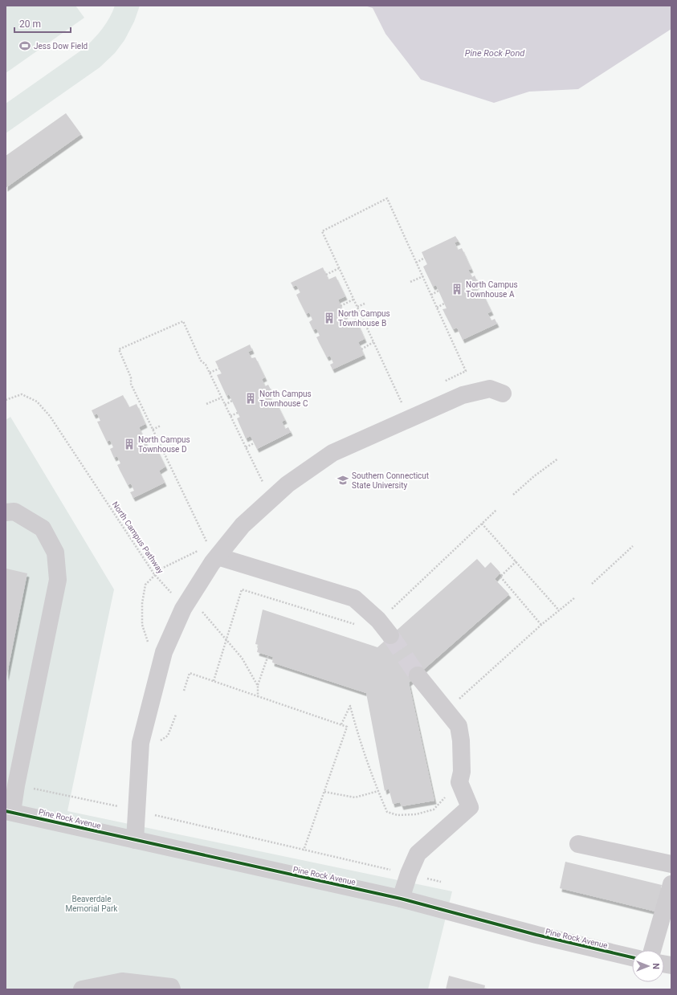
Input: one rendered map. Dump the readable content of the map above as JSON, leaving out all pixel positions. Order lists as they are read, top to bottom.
{
  "streets": {
    "street": ["Pine Rock Avenue"],
    "path": ["North Campus Pathway"]
  },
  "water": ["Pine Rock Pond"],
  "parks": ["Beaverdale Memorial Park"],
  "places": {
    "sports": ["Jess Dow Field"],
    "building": [
      "North Campus Townhouse A",
      "North Campus Townhouse B",
      "North Campus Townhouse C",
      "North Campus Townhouse D"
    ],
    "school or university": ["Southern Connecticut State University"]
  },
  "scale_bar": "20 m",
  "north": "right"
}
